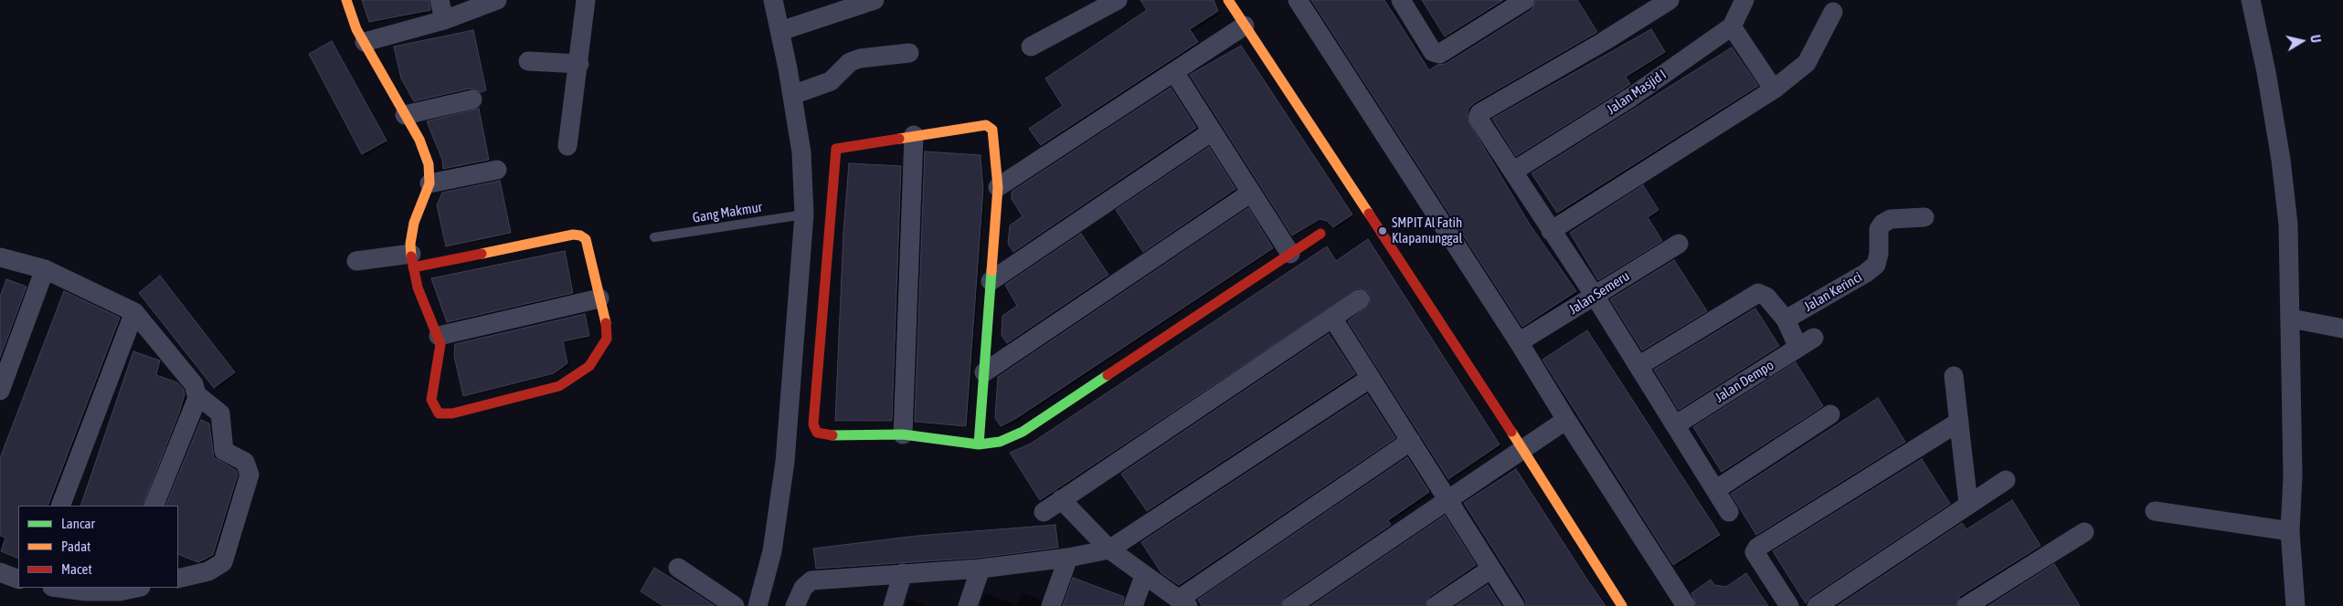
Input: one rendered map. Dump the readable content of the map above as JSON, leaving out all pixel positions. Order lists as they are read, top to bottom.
{
  "streets": {
    "street": [
      "Jalan Masjid I",
      "Jalan Kerinci",
      "Jalan Semeru",
      "Jalan Dempo"
    ],
    "lane": ["Gang Makmur"]
  },
  "crossings": [
    ["Jalan Kerinci", "Jalan Dempo"]
  ],
  "places": ["SMPIT Al Fatih Klapanunggal"],
  "legend": ["Lancar", "Padat", "Macet"],
  "north": "right"
}
